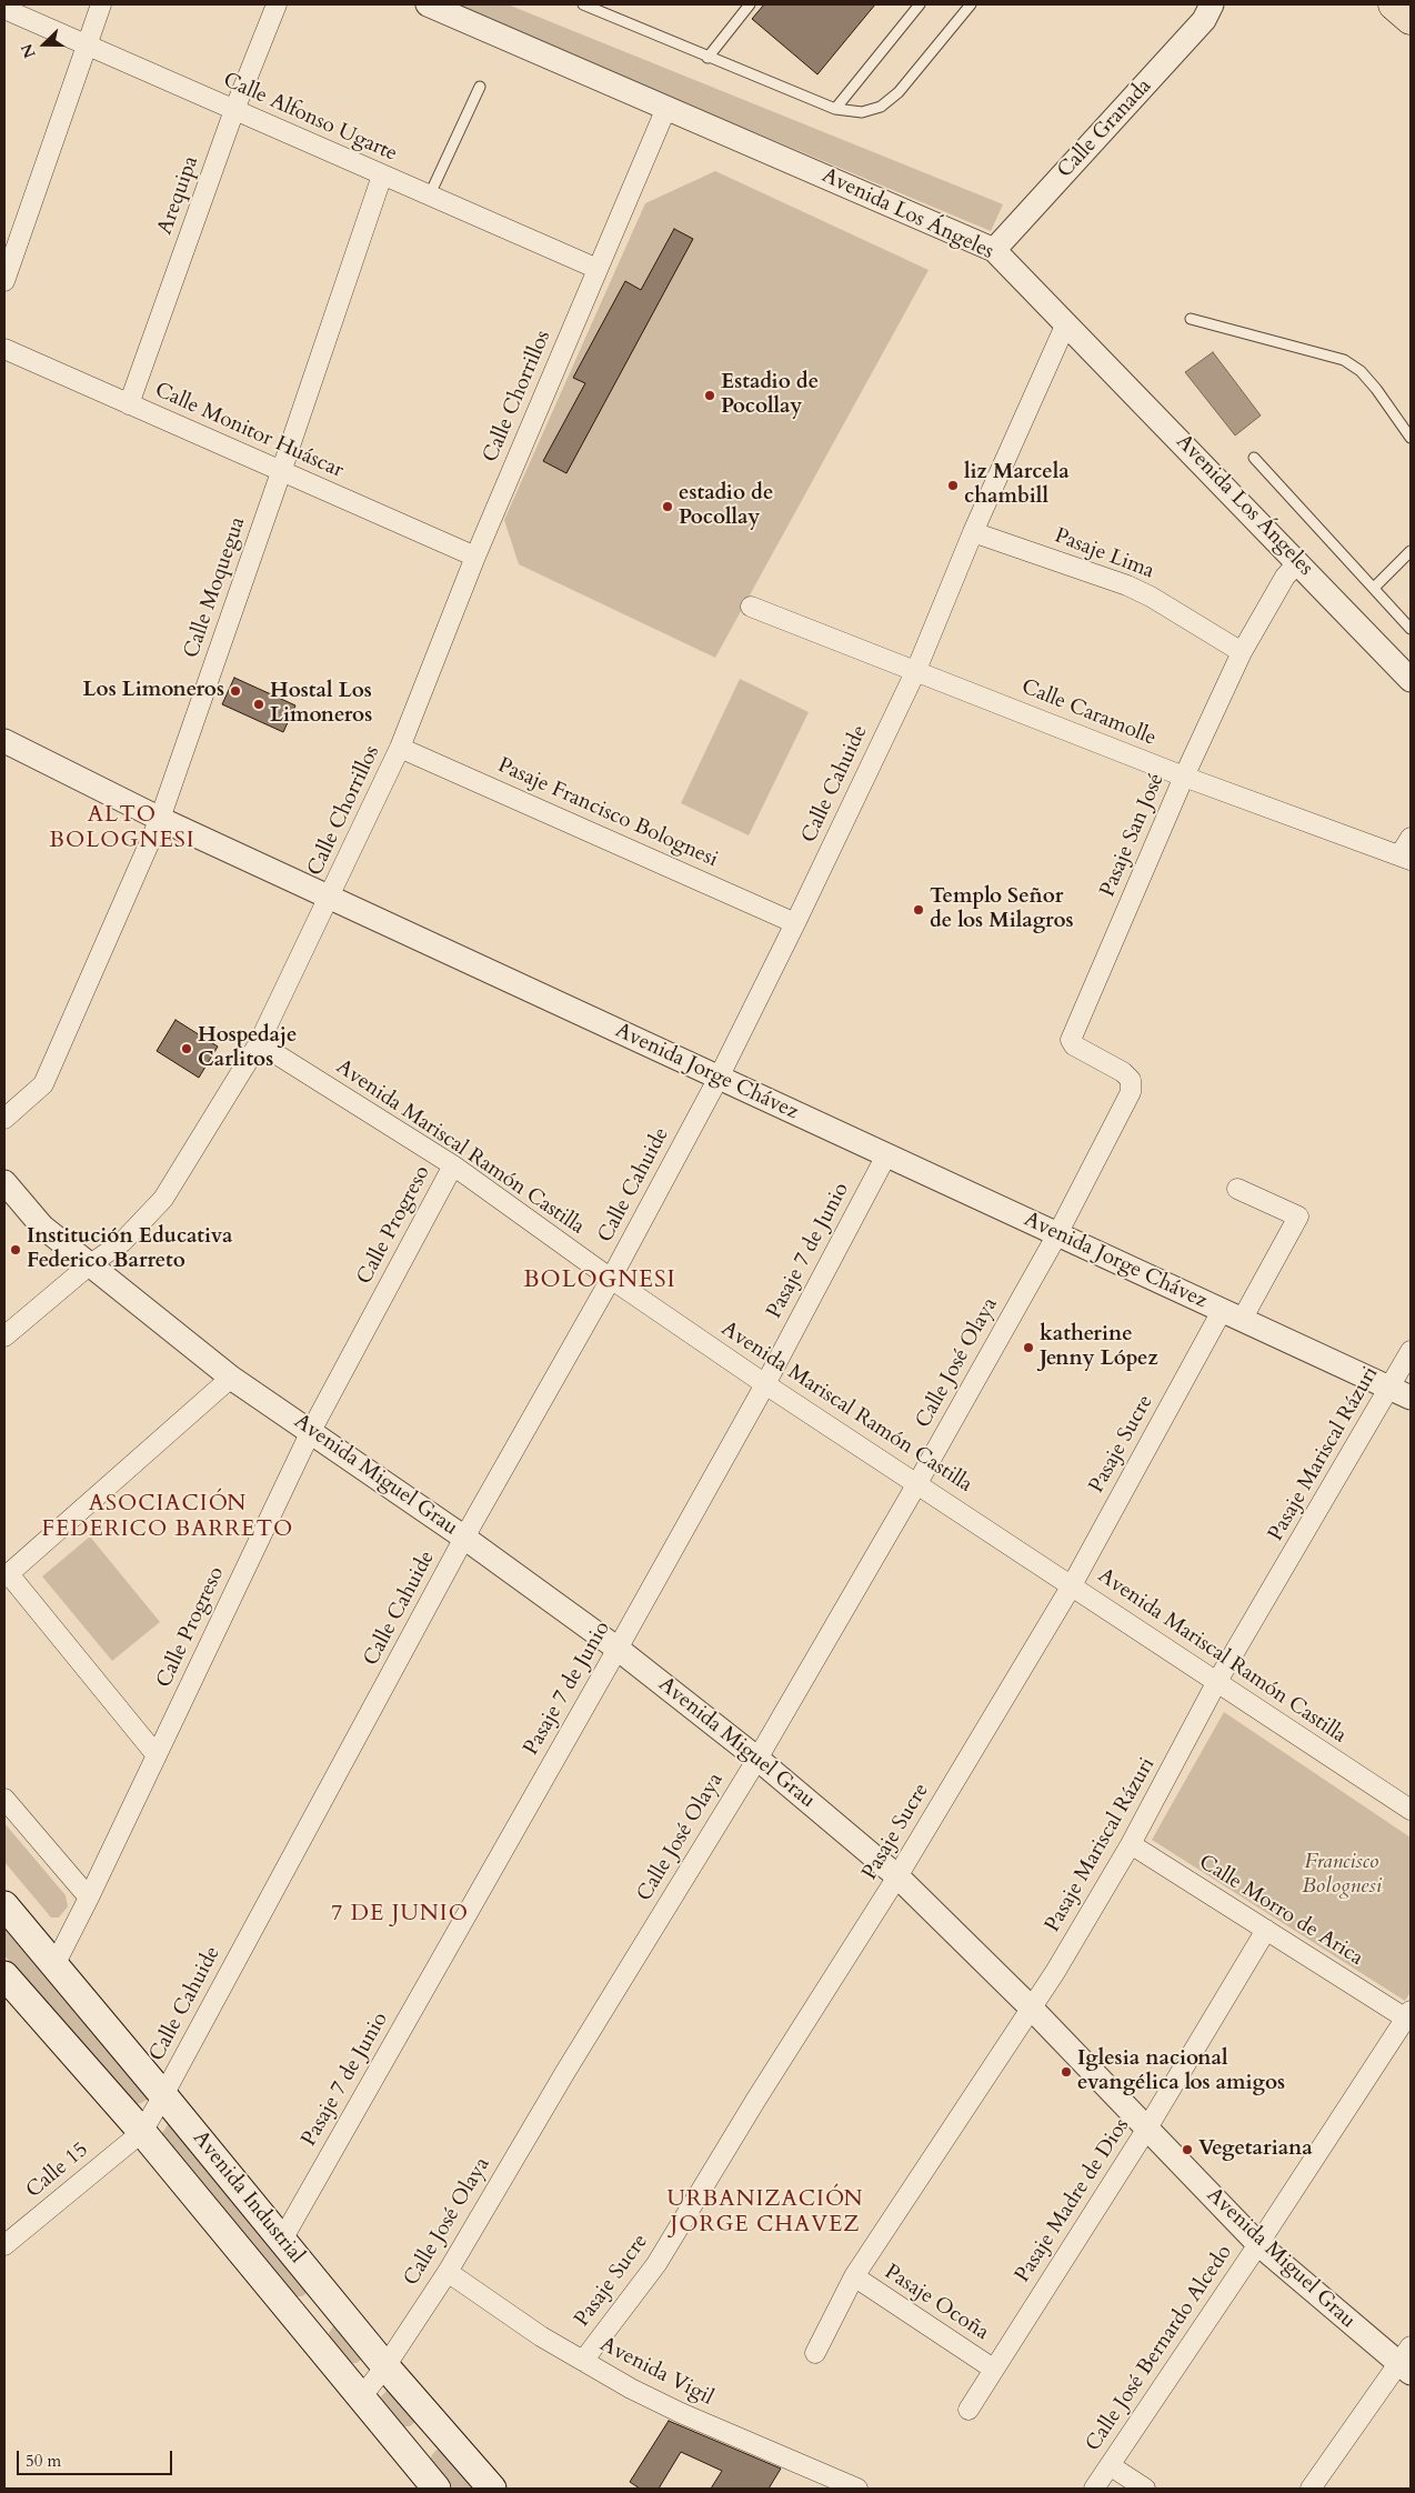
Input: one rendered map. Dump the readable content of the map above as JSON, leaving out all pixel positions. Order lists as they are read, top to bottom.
{
  "streets": {
    "main road": ["Avenida Industrial"],
    "street": [
      "Calle Alfonso Ugarte",
      "Calle Granada",
      "Arequipa",
      "Avenida Los Ángeles",
      "Calle Chorrillos",
      "Calle Monitor Huáscar",
      "Pasaje Lima",
      "Calle Moquegua",
      "Calle Caramolle",
      "Calle Cahuide",
      "Pasaje Francisco Bolognesi",
      "Pasaje San José",
      "Avenida Jorge Chávez",
      "Avenida Mariscal Ramón Castilla",
      "Calle Progreso",
      "Pasaje 7 de Junio",
      "Calle José Olaya",
      "Pasaje Sucre",
      "Pasaje Mariscal Rázuri",
      "Avenida Miguel Grau",
      "Calle Morro de Arica",
      "Calle 15",
      "Pasaje Madre de Dios",
      "Pasaje Ocoña",
      "Calle José Bernardo Alcedo",
      "Avenida Vigil"
    ]
  },
  "crossings": [
    ["Calle Alfonso Ugarte", "Arequipa"],
    ["Calle Alfonso Ugarte", "Calle Chorrillos"],
    ["Calle Alfonso Ugarte", "Calle Moquegua"],
    ["Calle Granada", "Avenida Los Ángeles"],
    ["Arequipa", "Calle Monitor Huáscar"],
    ["Avenida Los Ángeles", "Calle Chorrillos"],
    ["Avenida Los Ángeles", "Calle Cahuide"],
    ["Avenida Los Ángeles", "Pasaje San José"],
    ["Calle Chorrillos", "Calle Monitor Huáscar"],
    ["Calle Chorrillos", "Pasaje Francisco Bolognesi"],
    ["Calle Chorrillos", "Avenida Jorge Chávez"],
    ["Calle Chorrillos", "Avenida Mariscal Ramón Castilla"],
    ["Calle Chorrillos", "Avenida Miguel Grau"],
    ["Calle Monitor Huáscar", "Calle Moquegua"],
    ["Pasaje Lima", "Calle Cahuide"],
    ["Pasaje Lima", "Pasaje San José"],
    ["Calle Moquegua", "Avenida Jorge Chávez"],
    ["Calle Caramolle", "Calle Cahuide"],
    ["Calle Caramolle", "Pasaje San José"],
    ["Calle Cahuide", "Pasaje Francisco Bolognesi"],
    ["Calle Cahuide", "Avenida Jorge Chávez"],
    ["Calle Cahuide", "Avenida Mariscal Ramón Castilla"],
    ["Calle Cahuide", "Avenida Miguel Grau"],
    ["Calle Cahuide", "Calle 15"],
    ["Calle Cahuide", "Avenida Industrial"],
    ["Pasaje San José", "Calle José Olaya"],
    ["Avenida Jorge Chávez", "Pasaje 7 de Junio"],
    ["Avenida Jorge Chávez", "Calle José Olaya"],
    ["Avenida Jorge Chávez", "Pasaje Sucre"],
    ["Avenida Jorge Chávez", "Pasaje Mariscal Rázuri"],
    ["Avenida Mariscal Ramón Castilla", "Calle Progreso"],
    ["Avenida Mariscal Ramón Castilla", "Pasaje 7 de Junio"],
    ["Avenida Mariscal Ramón Castilla", "Calle José Olaya"],
    ["Avenida Mariscal Ramón Castilla", "Pasaje Sucre"],
    ["Avenida Mariscal Ramón Castilla", "Pasaje Mariscal Rázuri"],
    ["Calle Progreso", "Avenida Miguel Grau"],
    ["Calle Progreso", "Avenida Industrial"],
    ["Pasaje 7 de Junio", "Avenida Miguel Grau"],
    ["Pasaje 7 de Junio", "Avenida Industrial"],
    ["Calle José Olaya", "Avenida Miguel Grau"],
    ["Calle José Olaya", "Avenida Industrial"],
    ["Calle José Olaya", "Avenida Vigil"],
    ["Pasaje Sucre", "Avenida Miguel Grau"],
    ["Pasaje Sucre", "Avenida Vigil"],
    ["Pasaje Mariscal Rázuri", "Avenida Miguel Grau"],
    ["Pasaje Mariscal Rázuri", "Calle Morro de Arica"],
    ["Pasaje Mariscal Rázuri", "Pasaje Ocoña"],
    ["Avenida Miguel Grau", "Pasaje Madre de Dios"],
    ["Avenida Miguel Grau", "Calle José Bernardo Alcedo"],
    ["Calle Morro de Arica", "Pasaje Madre de Dios"],
    ["Calle Morro de Arica", "Calle José Bernardo Alcedo"],
    ["Calle 15", "Avenida Industrial"],
    ["Pasaje Madre de Dios", "Pasaje Ocoña"]
  ],
  "districts": [
    "ALTO BOLOGNESI",
    "BOLOGNESI",
    "ASOCIACIÓN FEDERICO BARRETO",
    "7 DE JUNIO",
    "URBANIZACIÓN JORGE CHAVEZ"
  ],
  "parks": ["Francisco Bolognesi"],
  "places": [
    "Estadio de Pocollay",
    "liz Marcela chambill",
    "estadio de Pocollay",
    "Los Limoneros",
    "Hostal Los Limoneros",
    "Templo Señor de los Milagros",
    "Hospedaje Carlitos",
    "Institución Educativa Federico Barreto",
    "katherine Jenny López",
    "Iglesia nacional evangélica los amigos",
    "Vegetariana"
  ],
  "scale_bar": "50 m",
  "north": "left"
}
